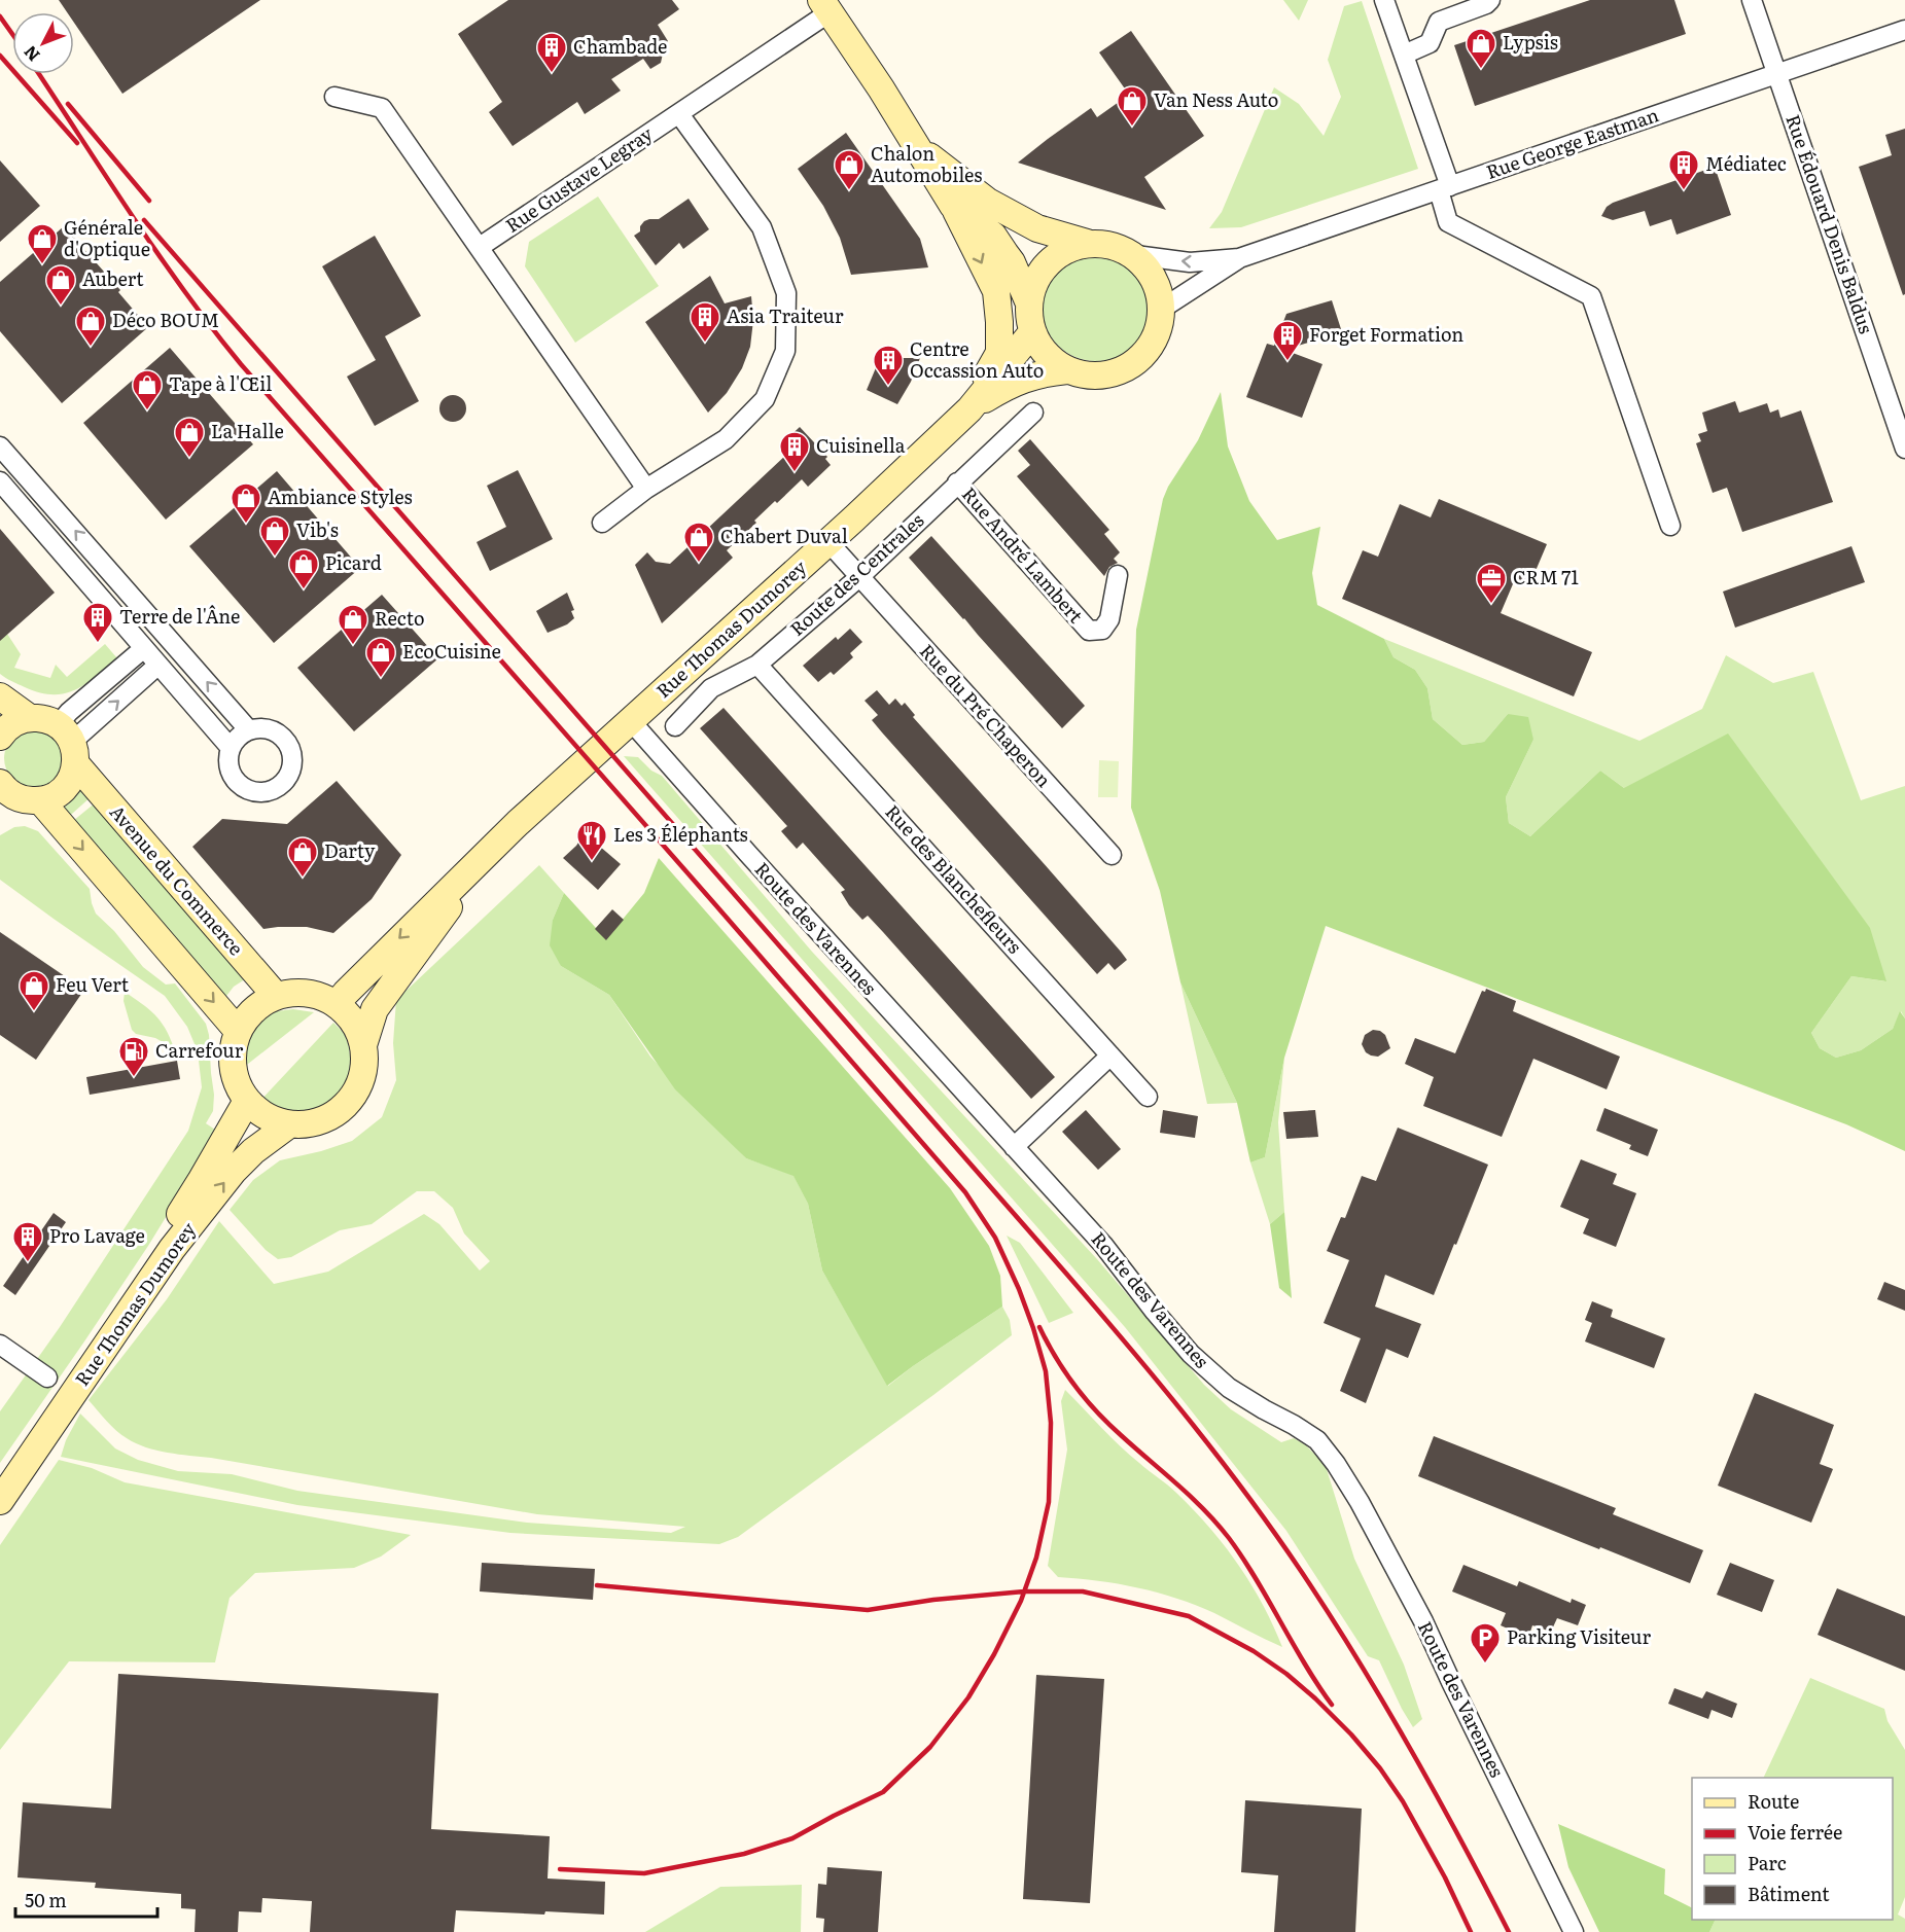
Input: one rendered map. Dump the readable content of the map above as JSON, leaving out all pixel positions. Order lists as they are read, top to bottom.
{
  "streets": {
    "street": [
      "Rue George Eastman",
      "Rue Gustave Legray",
      "Rue Édouard Denis Baldus",
      "Rue André Lambert",
      "Route des Centrales",
      "Rue Thomas Dumorey",
      "Rue du Pré Chaperon",
      "Rue des Blanchefleurs",
      "Avenue du Commerce",
      "Route des Varennes"
    ]
  },
  "crossings": [
    ["Rue George Eastman", "Rue Édouard Denis Baldus"],
    ["Rue George Eastman", "Rue Thomas Dumorey"],
    ["Rue André Lambert", "Route des Centrales"],
    ["Route des Centrales", "Rue du Pré Chaperon"],
    ["Route des Centrales", "Rue des Blanchefleurs"],
    ["Rue Thomas Dumorey", "Rue du Pré Chaperon"],
    ["Rue Thomas Dumorey", "Avenue du Commerce"],
    ["Rue Thomas Dumorey", "Route des Varennes"]
  ],
  "places": {
    "shop": [
      "Lypsis",
      "Van Ness Auto",
      "Chalon Automobiles",
      "Générale d'Optique",
      "Aubert",
      "Déco BOUM",
      "Tape à l'Œil",
      "La Halle",
      "Ambiance Styles",
      "Vib's",
      "Chabert Duval",
      "Picard",
      "Recto",
      "EcoCuisine",
      "Darty",
      "Feu Vert"
    ],
    "building": [
      "Chambade",
      "Médiatec",
      "Asia Traiteur",
      "Forget Formation",
      "Centre Occassion Auto",
      "Cuisinella",
      "Terre de l'Âne",
      "Pro Lavage"
    ],
    "office": ["CRM 71"],
    "restaurant": ["Les 3 Éléphants"],
    "fuel station": ["Carrefour"],
    "parking": ["Parking Visiteur"]
  },
  "legend": [
    "Route",
    "Voie ferrée",
    "Parc",
    "Bâtiment"
  ],
  "scale_bar": "50 m",
  "north": "bottom left"
}
